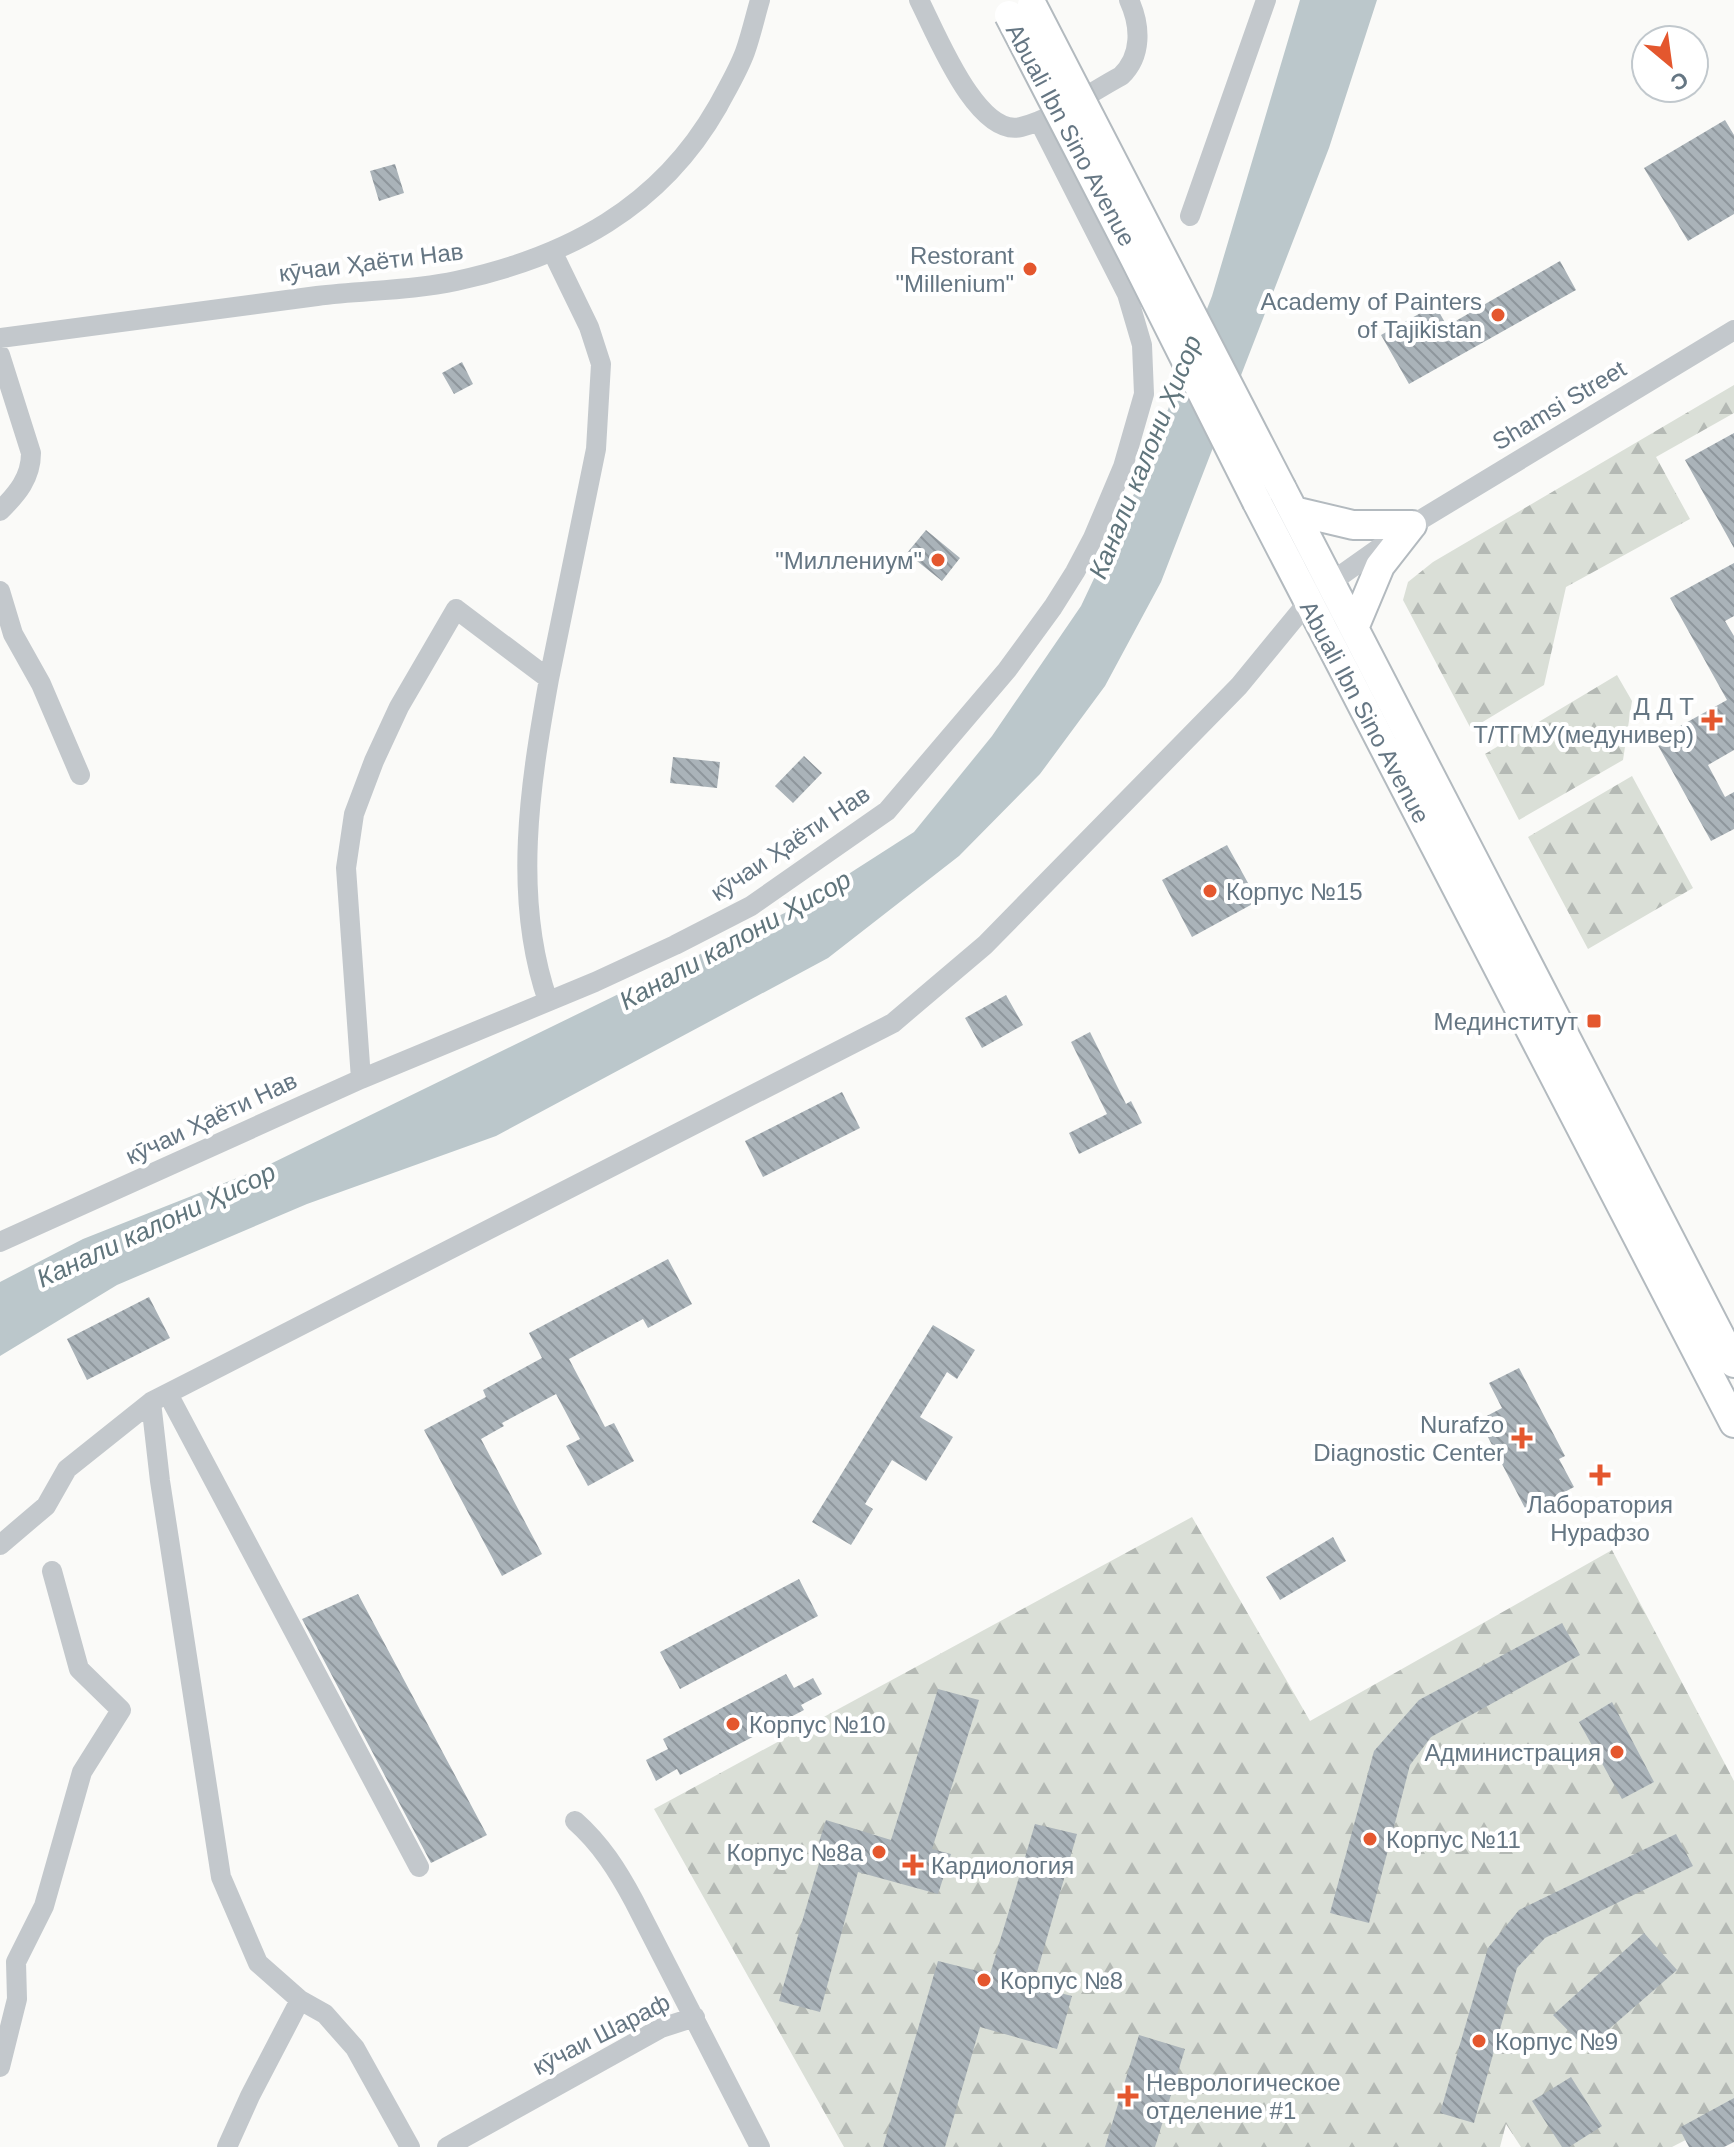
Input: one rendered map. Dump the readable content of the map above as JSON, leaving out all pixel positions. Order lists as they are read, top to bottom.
{
  "streets": {
    "main road": ["Abuali Ibn Sino Avenue"],
    "street": ["кӯчаи Ҳаёти Нав", "Shamsi Street", "кӯчаи Шараф"]
  },
  "crossings": [
    ["Abuali Ibn Sino Avenue", "Shamsi Street"]
  ],
  "water": ["Канали калони Ҳисор"],
  "places": {
    "other": [
      "Restorant \"Millenium\"",
      "Academy of Painters of Tajikistan",
      "\"Миллениум\"",
      "Корпус №15",
      "Корпус №10",
      "Администрация",
      "Корпус №11",
      "Корпус №8а",
      "Корпус №8",
      "Корпус №9"
    ],
    "health": [
      "Д Д Т Т/ТГМУ(медунивер)",
      "Nurafzo Diagnostic Center",
      "Лаборатория Нурафзо",
      "Кардиология",
      "Неврологическое отделение #1"
    ],
    "transit": ["Мединститут"]
  },
  "north": "bottom right"
}
